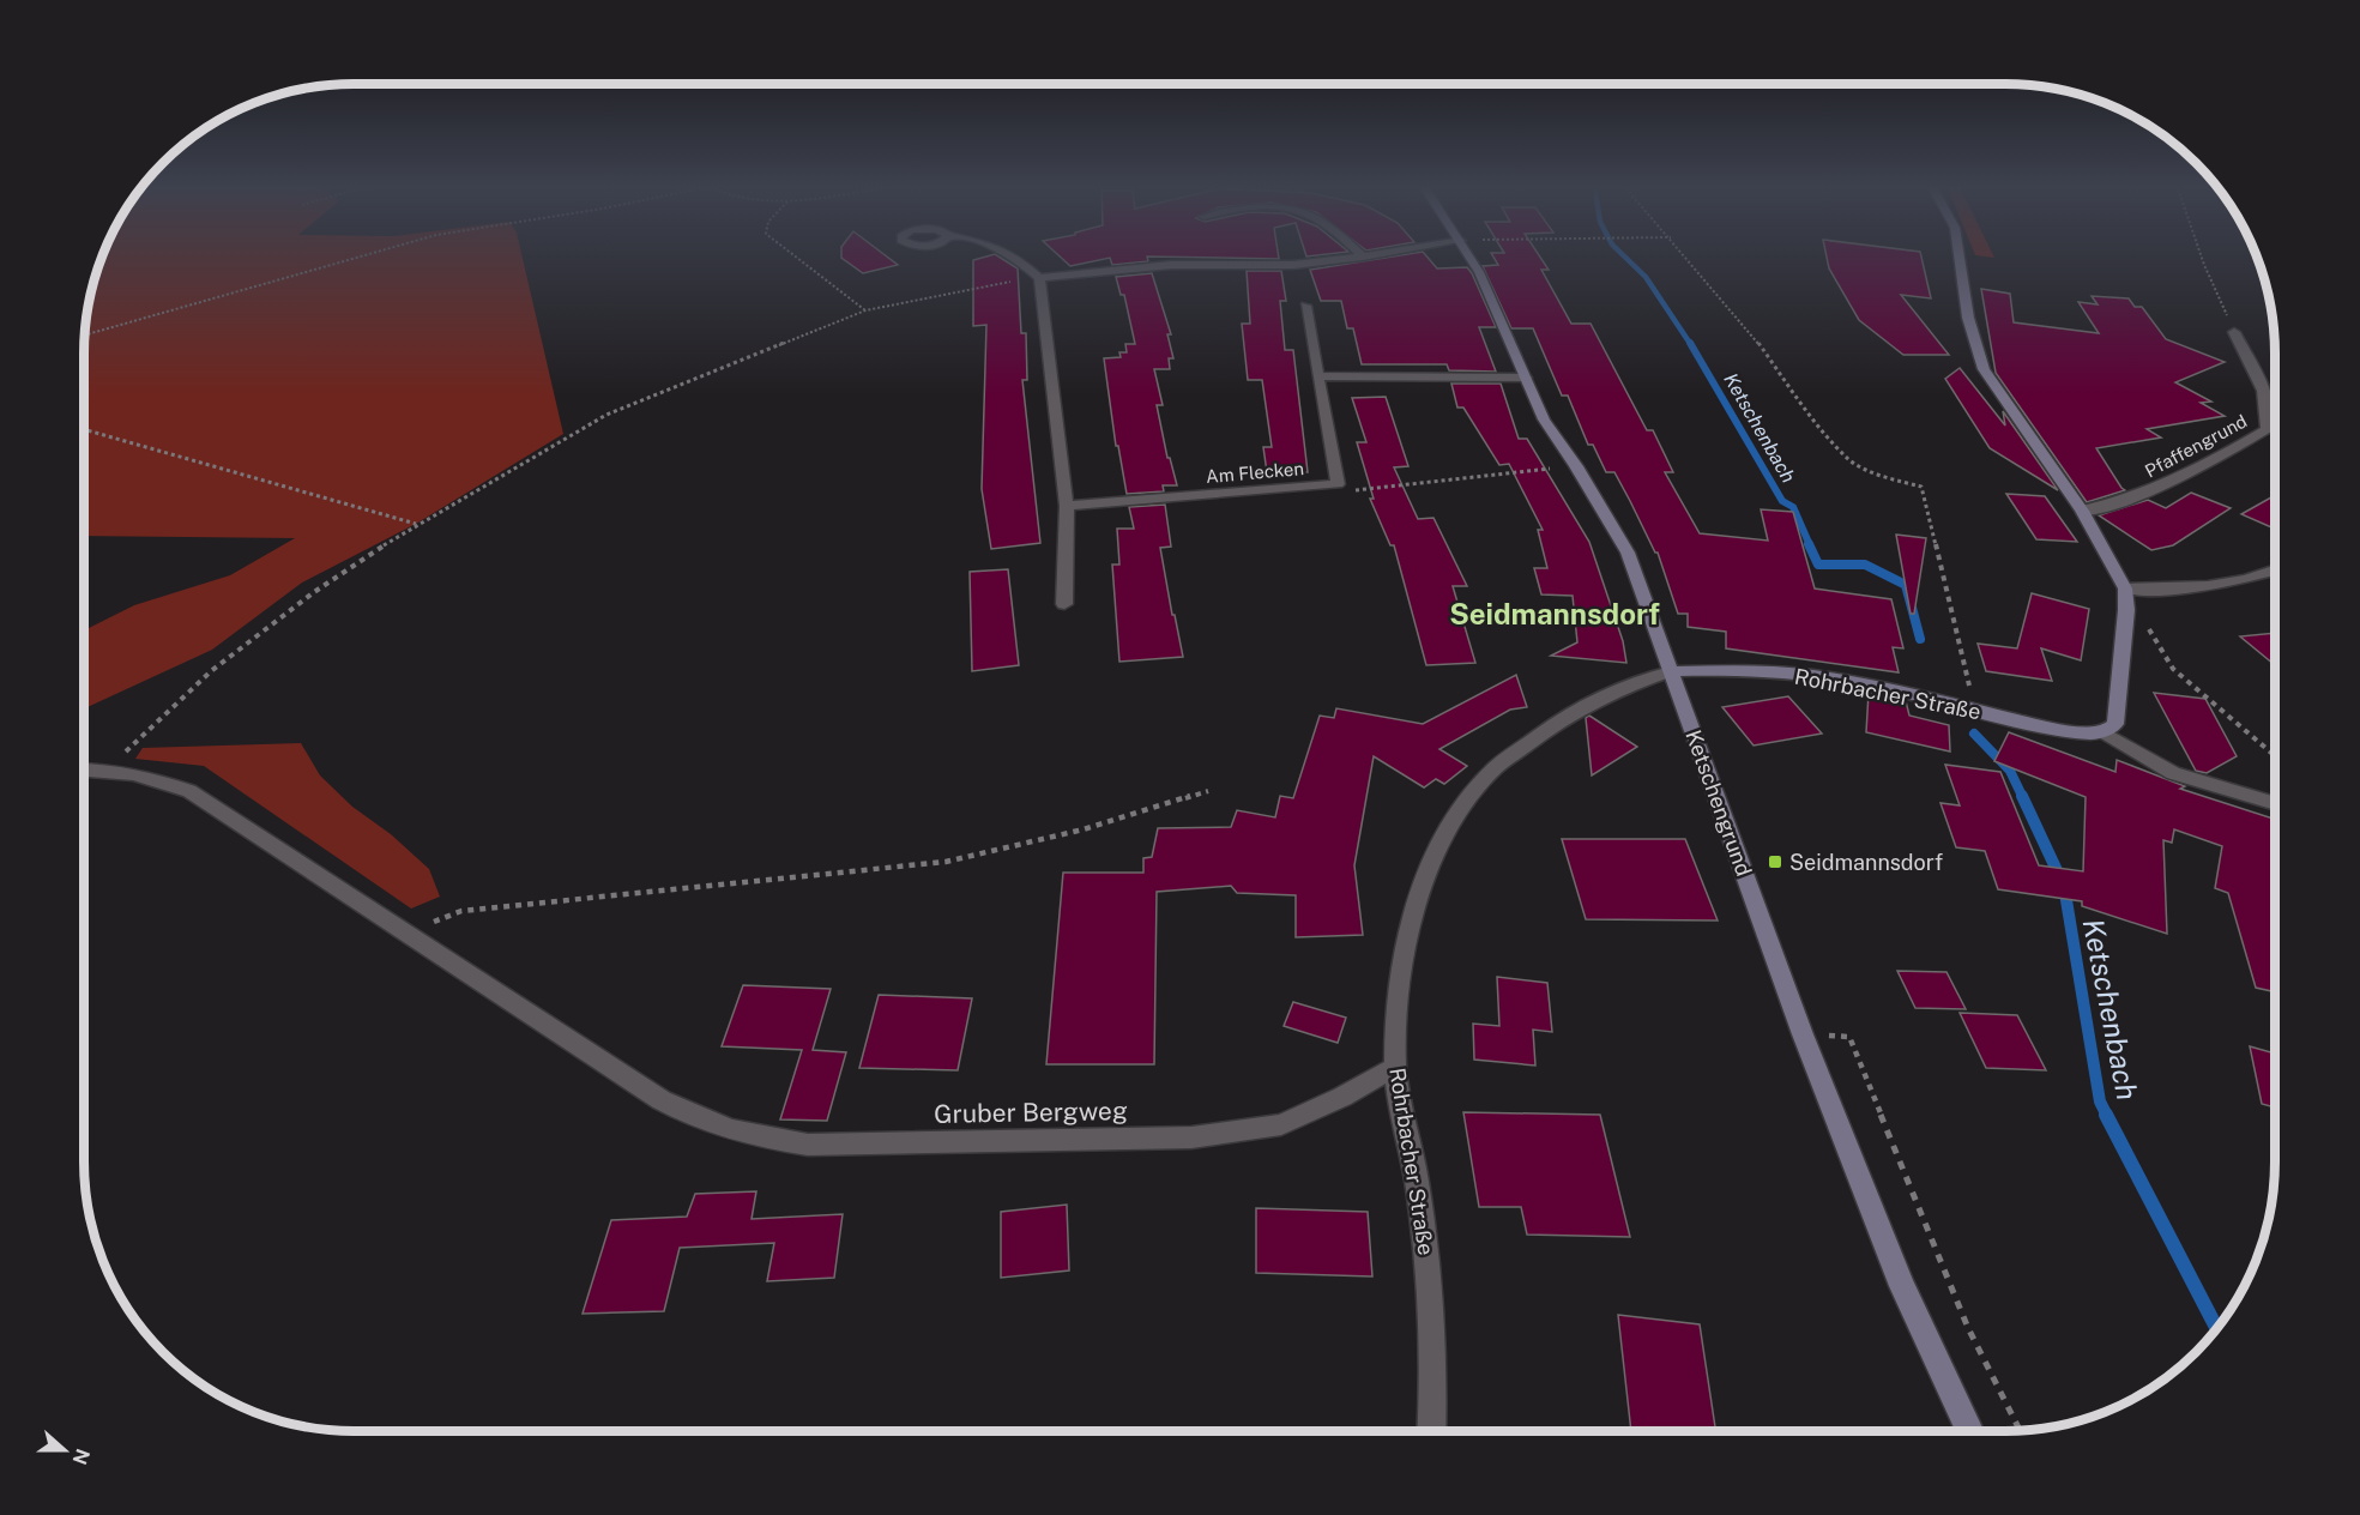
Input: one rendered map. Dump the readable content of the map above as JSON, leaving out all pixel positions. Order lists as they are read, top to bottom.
{
  "streets": {
    "street": [
      "Pfaffengrund",
      "Am Flecken",
      "Rohrbacher Straße",
      "Ketschengrund",
      "Gruber Bergweg"
    ]
  },
  "crossings": [
    ["Rohrbacher Straße", "Ketschengrund"],
    ["Rohrbacher Straße", "Gruber Bergweg"]
  ],
  "districts": ["Seidmannsdorf"],
  "water": ["Ketschenbach"],
  "places": {
    "transit": ["Seidmannsdorf"]
  },
  "north": "right"
}
